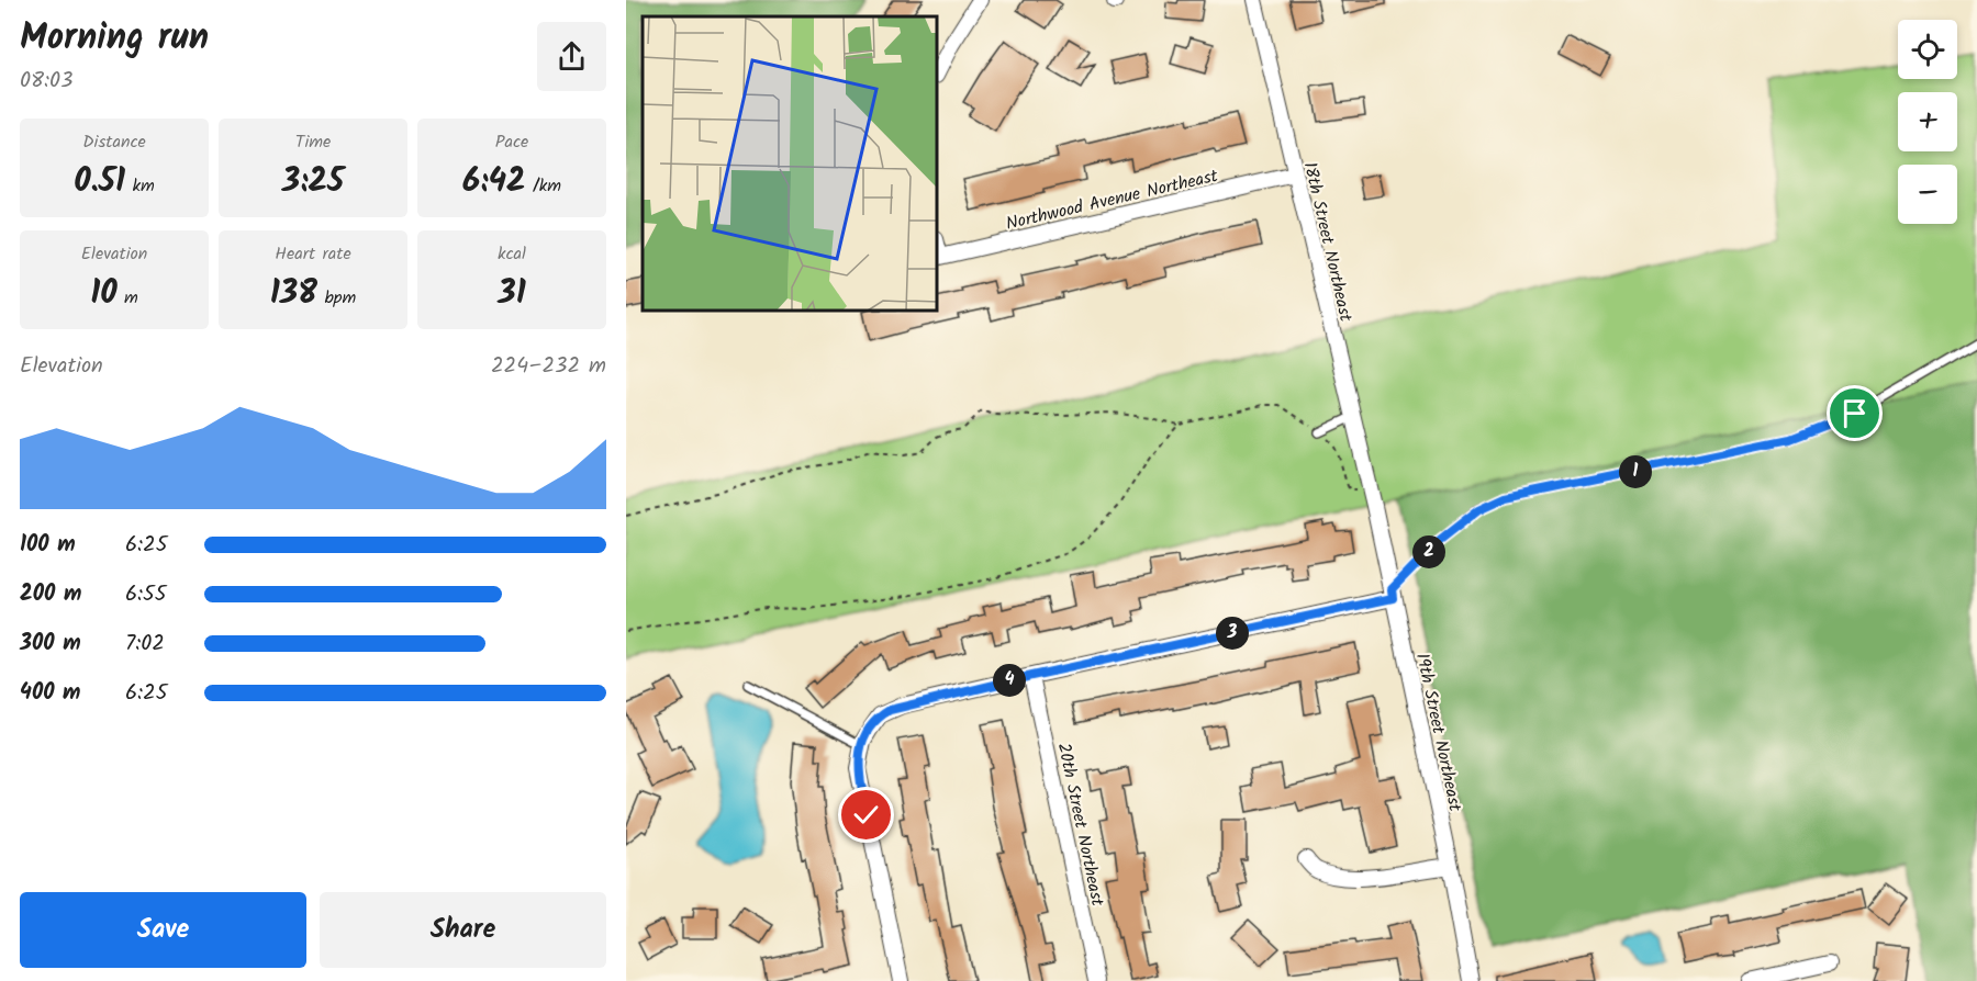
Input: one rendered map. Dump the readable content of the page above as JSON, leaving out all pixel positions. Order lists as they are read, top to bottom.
{
  "streets": {
    "street": [
      "Northwood Avenue Northeast",
      "18th Street Northeast",
      "19th Street Northeast",
      "20th Street Northeast"
    ]
  },
  "crossings": [
    ["Northwood Avenue Northeast", "18th Street Northeast"],
    ["18th Street Northeast", "19th Street Northeast"]
  ],
  "page": {
    "heading": ["Morning run", "08:03"],
    "map_buttons": ["+", "−"],
    "stats": [
      ["Distance", "0.51 km"],
      ["Time", "3:25"],
      ["Pace", "6:42 /km"],
      ["Elevation", "10 m"],
      ["Heart rate", "138 bpm"],
      ["kcal", "31"]
    ],
    "chart": ["Elevation", "224–232 m"],
    "pins": [
      "1",
      "2",
      "3",
      "4"
    ],
    "list": [
      {
        "name": "100 m",
        "note": "6:25"
      },
      {
        "name": "200 m",
        "note": "6:55"
      },
      {
        "name": "300 m",
        "note": "7:02"
      },
      {
        "name": "400 m",
        "note": "6:25"
      }
    ],
    "buttons": ["Save", "Share"]
  }
}
